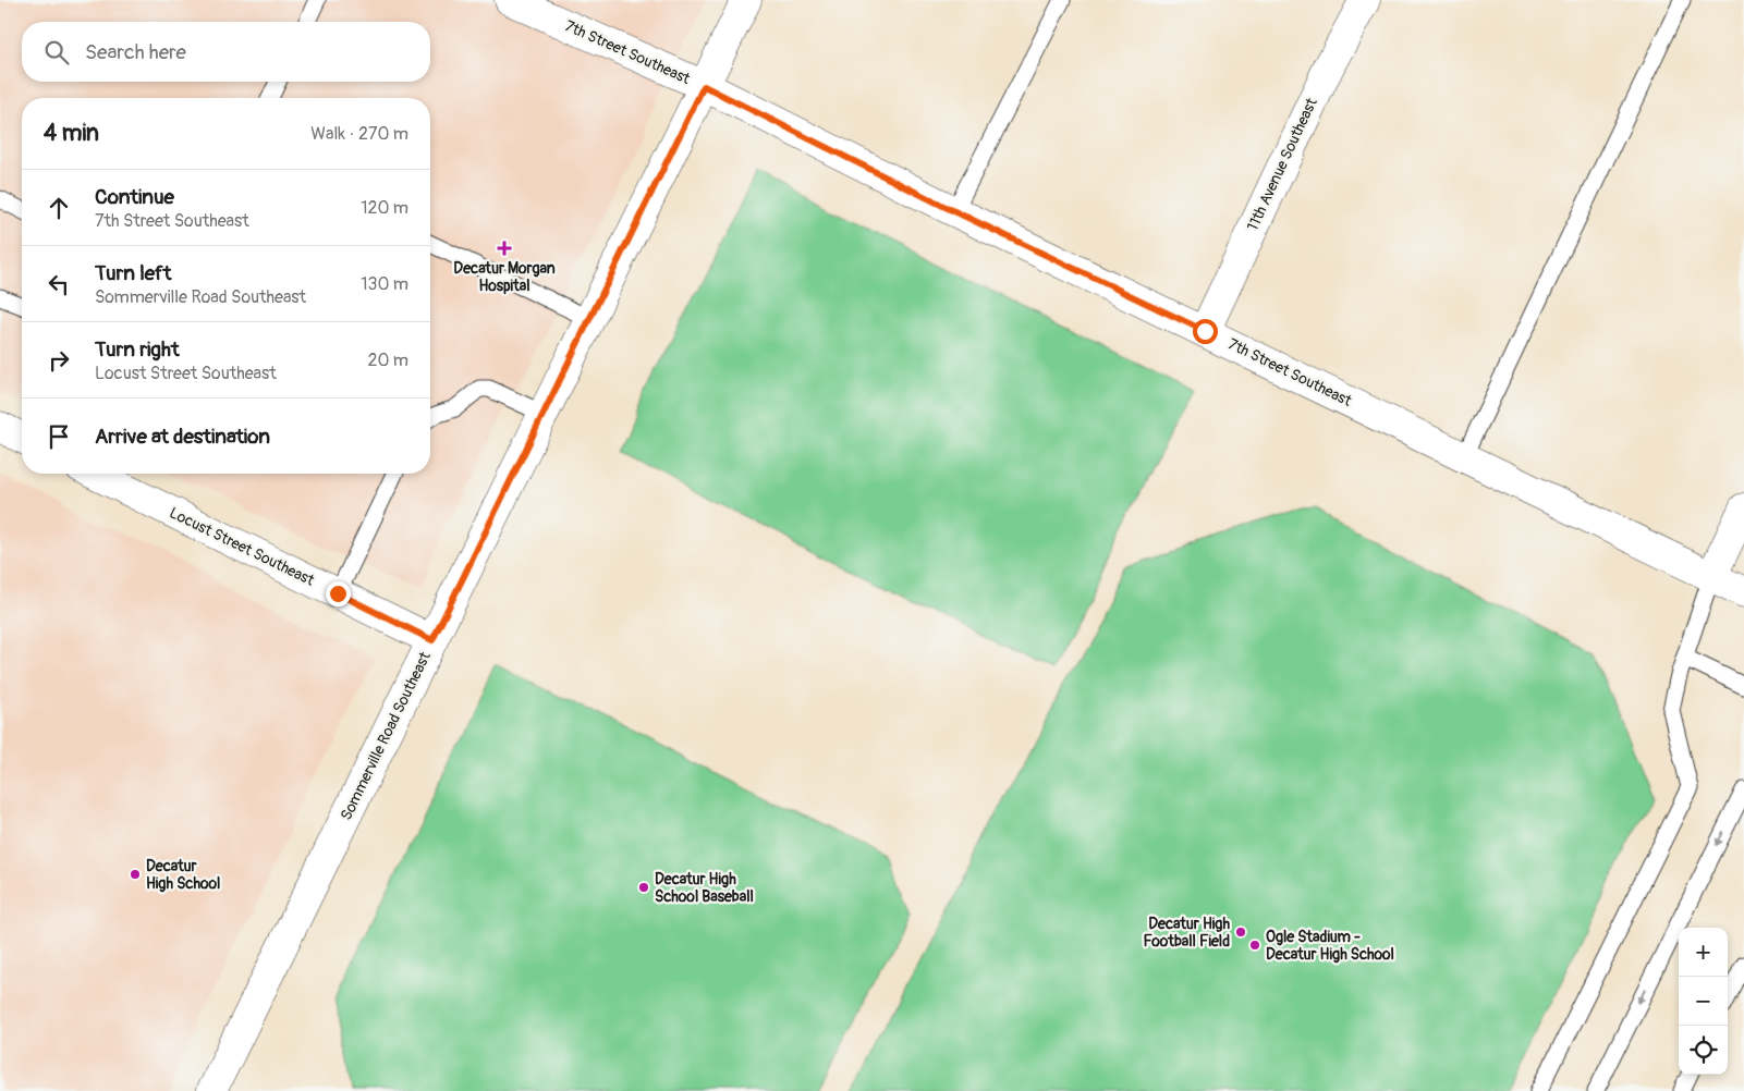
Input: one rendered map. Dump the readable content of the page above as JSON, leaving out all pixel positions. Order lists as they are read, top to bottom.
{
  "streets": {
    "street": [
      "7th Street Southeast",
      "11th Avenue Southeast",
      "Locust Street Southeast",
      "Sommerville Road Southeast"
    ]
  },
  "crossings": [
    ["7th Street Southeast", "11th Avenue Southeast"],
    ["7th Street Southeast", "Sommerville Road Southeast"],
    ["Locust Street Southeast", "Sommerville Road Southeast"]
  ],
  "places": {
    "health": ["Decatur Morgan Hospital"],
    "other": [
      "Decatur High School",
      "Decatur High School Baseball",
      "Decatur High Football Field",
      "Ogle Stadium - Decatur High School"
    ]
  },
  "page": {
    "search": "Search here",
    "heading": ["4 min", "Walk · 270 m"],
    "list": [
      ["Continue", "7th Street Southeast", "120 m"],
      ["Turn left", "Sommerville Road Southeast", "130 m"],
      ["Turn right", "Locust Street Southeast", "20 m"],
      "Arrive at destination"
    ],
    "map_buttons": ["+", "−"]
  }
}
